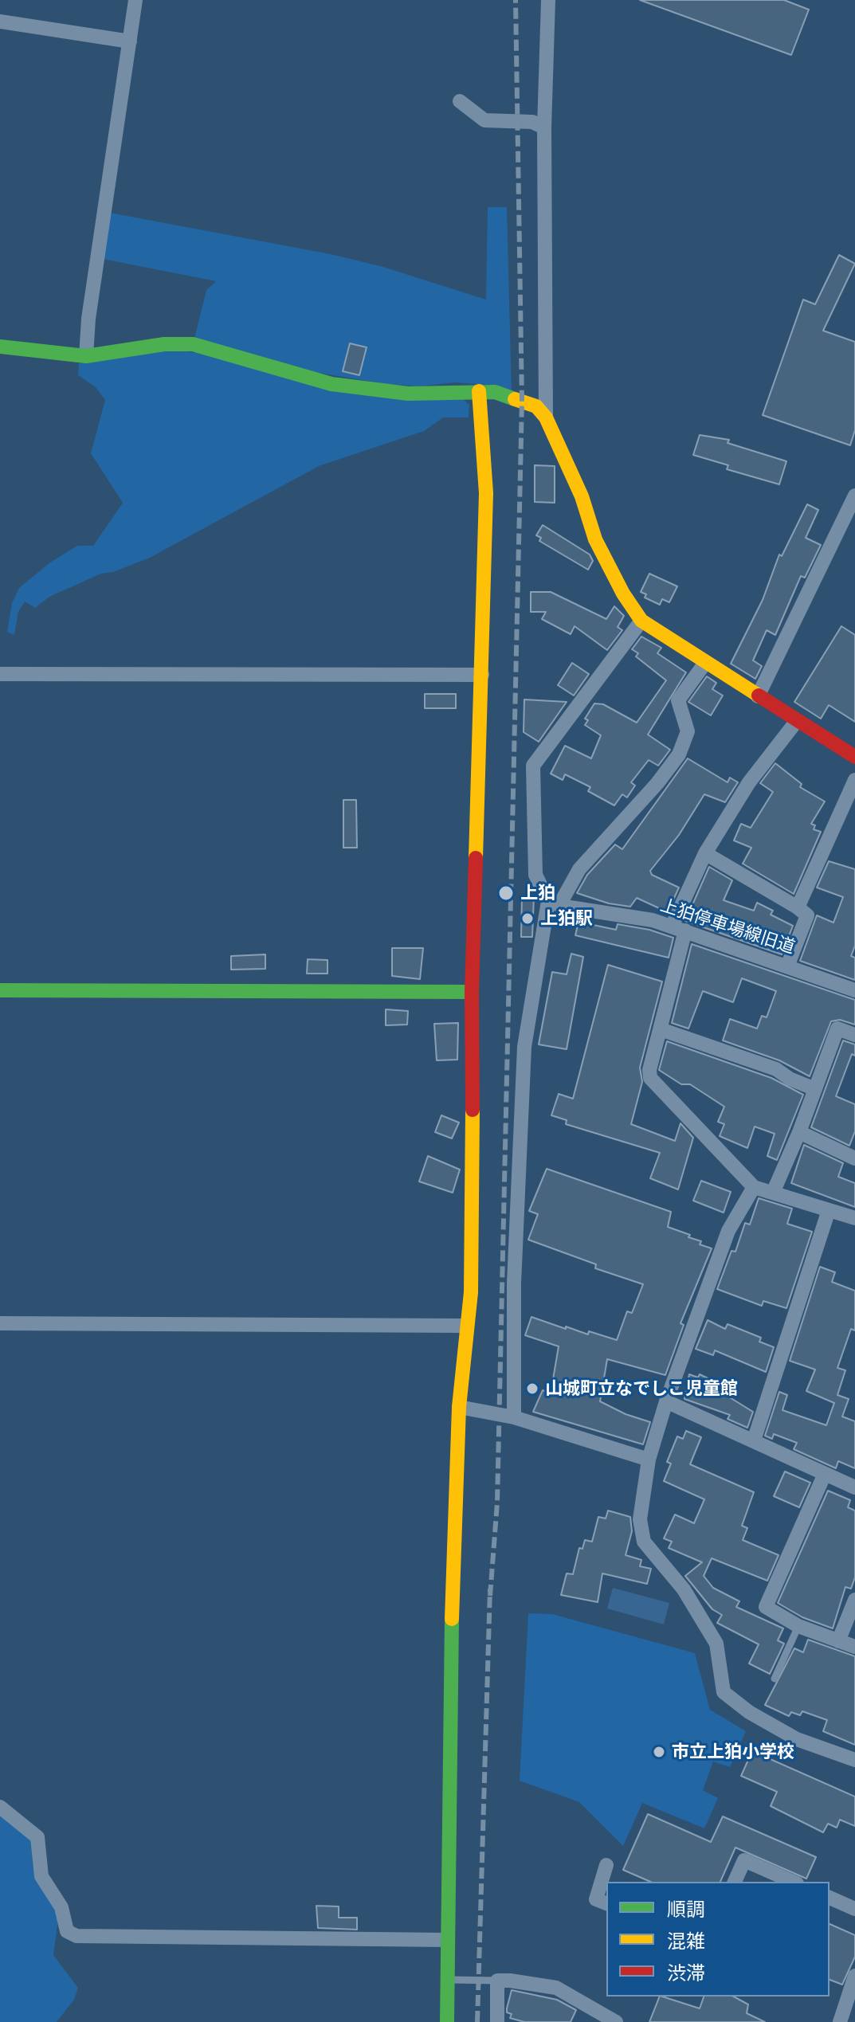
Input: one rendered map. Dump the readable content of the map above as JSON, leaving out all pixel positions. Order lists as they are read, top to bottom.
{
  "streets": {
    "street": ["上狛停車場線旧道"]
  },
  "places": [
    "上狛",
    "上狛駅",
    "山城町立なでしこ児童館",
    "市立上狛小学校"
  ],
  "legend": ["順調", "混雑", "渋滞"]
}
